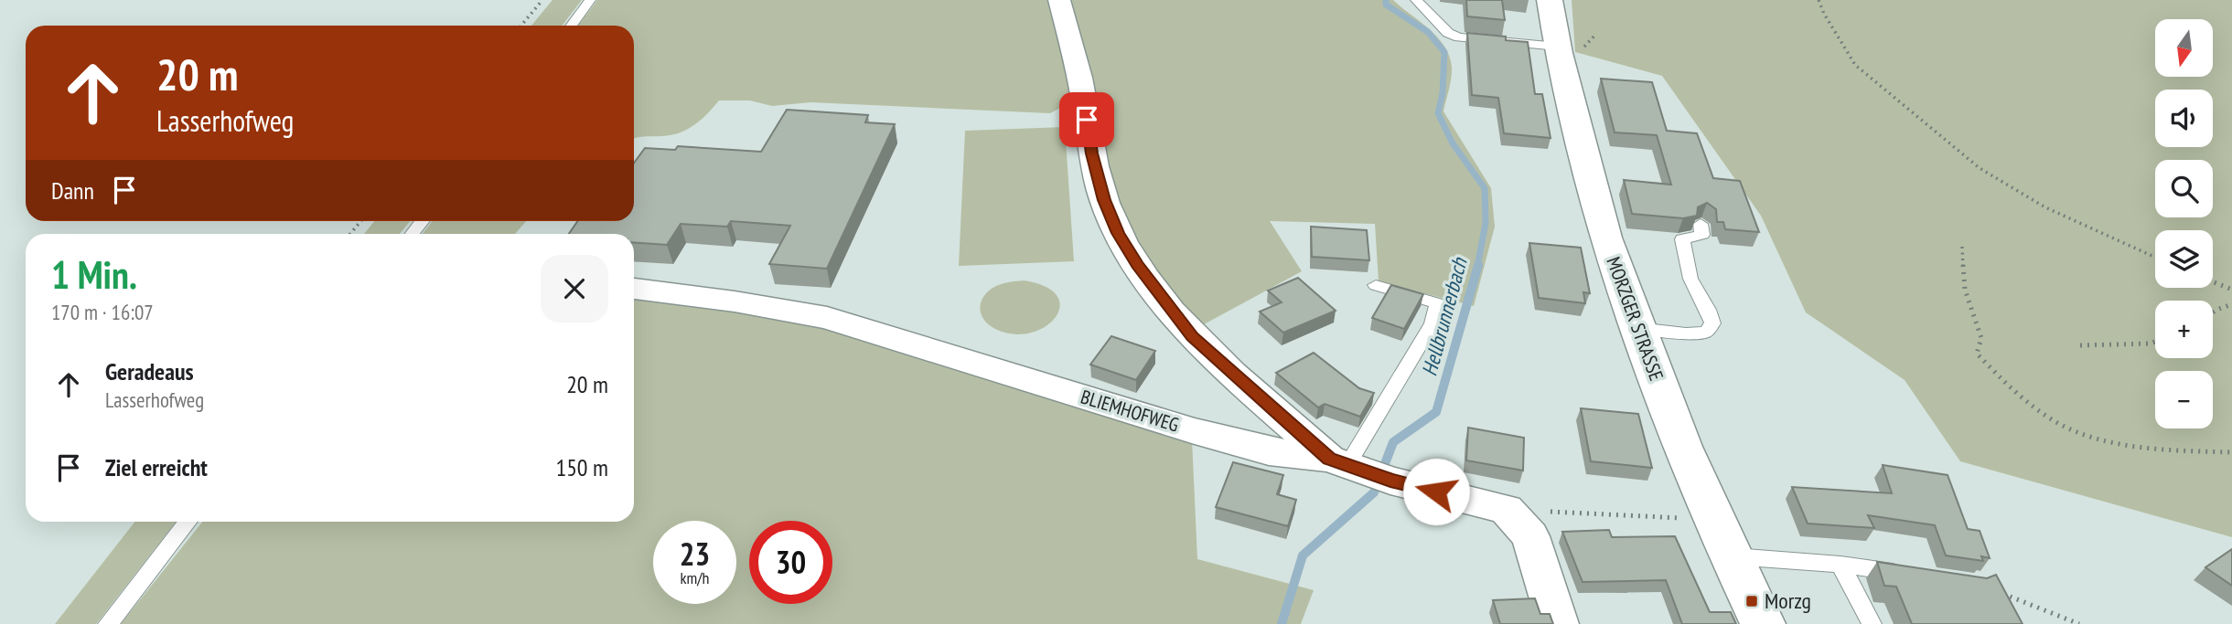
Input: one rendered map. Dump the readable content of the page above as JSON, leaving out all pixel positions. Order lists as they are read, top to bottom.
{
  "streets": {
    "street": ["MORZGER STRASSE", "BLIEMHOFWEG"]
  },
  "water": ["Hellbrunnerbach"],
  "places": {
    "transit": ["Morzg"]
  },
  "north": "bottom",
  "page": {
    "map_buttons": ["+", "−"],
    "turn": ["20 m", "Lasserhofweg"],
    "then": "Dann",
    "heading": ["1 Min.", "170 m · 16:07"],
    "list": [
      {
        "name": "Geradeaus",
        "note": "Lasserhofweg",
        "value": "20 m"
      },
      {
        "name": "Ziel erreicht",
        "value": "150 m"
      }
    ],
    "speed": "23 km/h",
    "limit": "30"
  }
}
